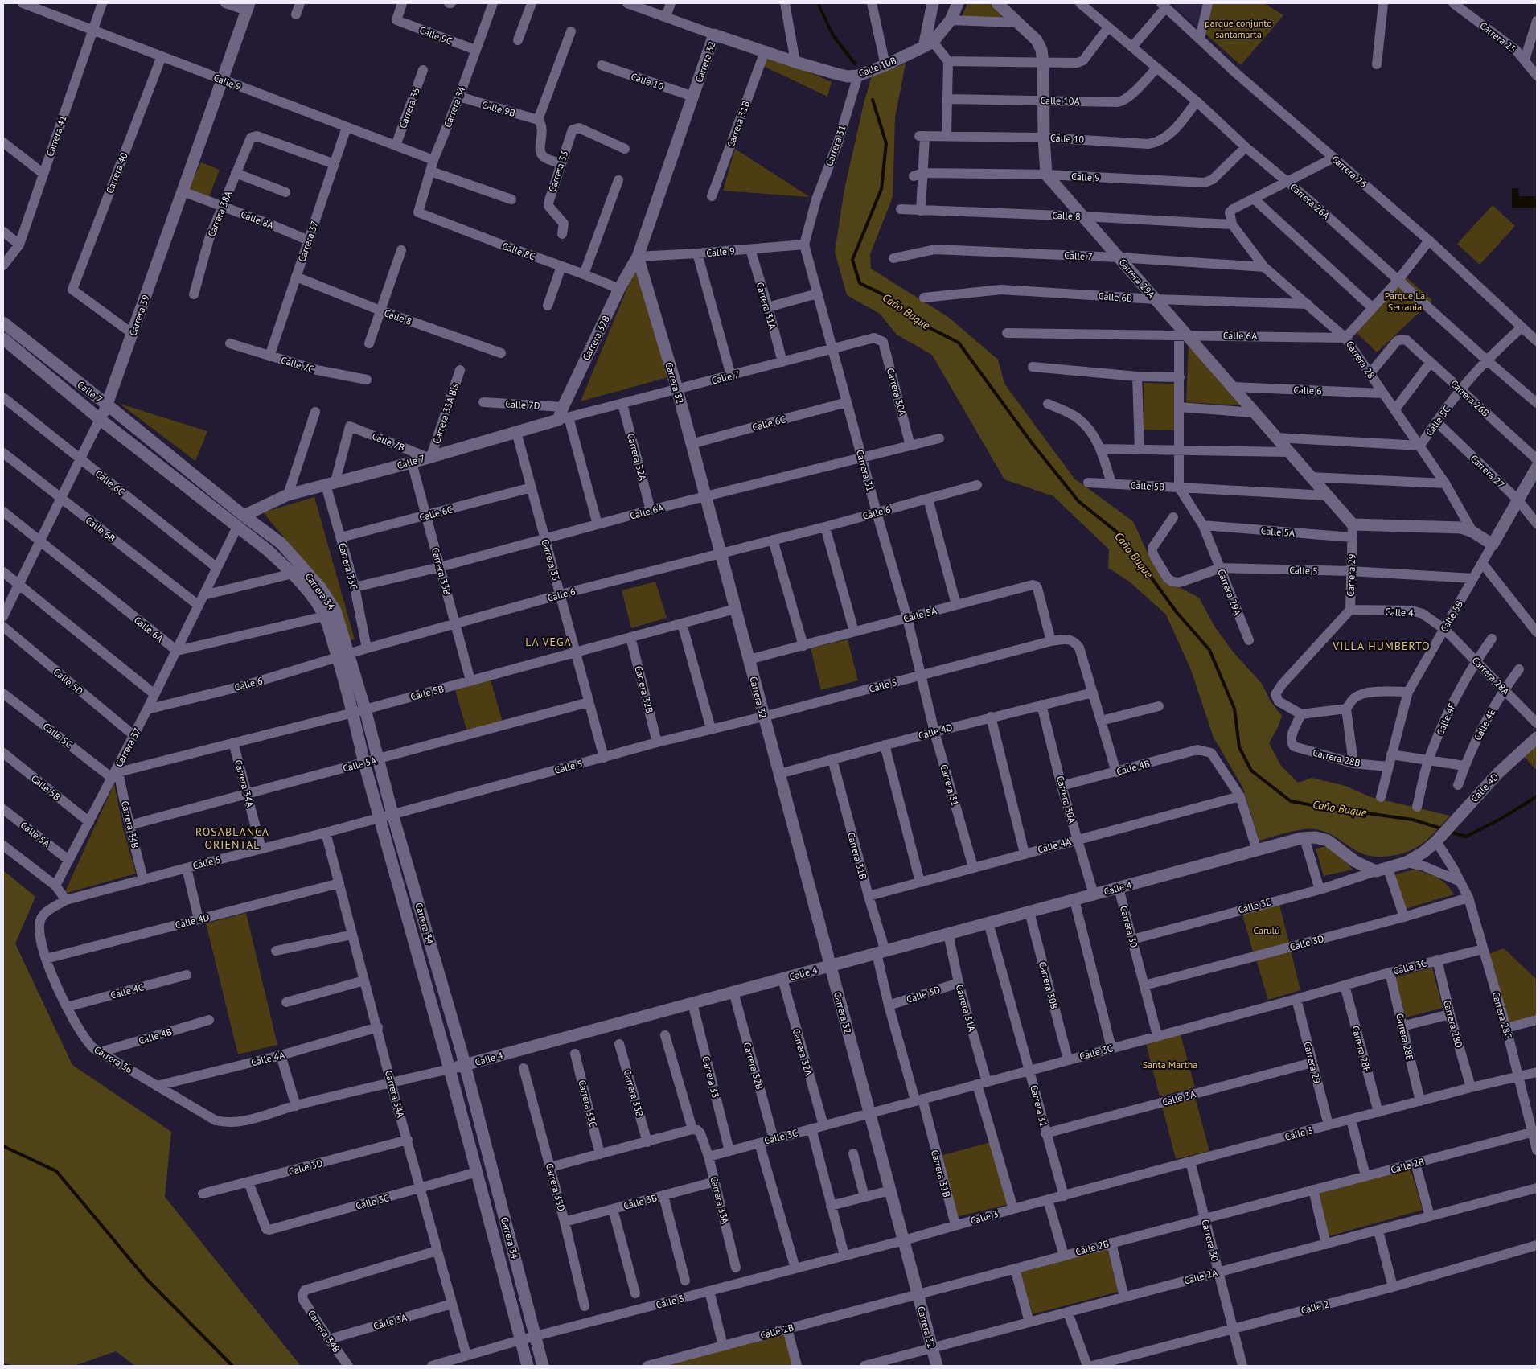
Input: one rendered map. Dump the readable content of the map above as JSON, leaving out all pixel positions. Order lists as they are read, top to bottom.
{
  "streets": {
    "street": [
      "Calle 9C",
      "Carrera 25",
      "Carrera 32",
      "Calle 10B",
      "Calle 10",
      "Calle 9",
      "Calle 10A",
      "Carrera 34",
      "Carrera 35",
      "Calle 9B",
      "Carrera 31B",
      "Carrera 41",
      "Carrera 31",
      "Carrera 33",
      "Carrera 26",
      "Carrera 40",
      "Carrera 26A",
      "Carrera 38A",
      "Calle 8",
      "Calle 8A",
      "Carrera 37",
      "Calle 8C",
      "Calle 7",
      "Carrera 29A",
      "Calle 6B",
      "Carrera 31A",
      "Carrera 39",
      "Calle 6A",
      "Carrera 32B",
      "Carrera 28",
      "Calle 7C",
      "Calle 6",
      "Carrera 30A",
      "Carrera 26B",
      "Calle 7D",
      "Carrera 33A Bis",
      "Calle 5C",
      "Calle 6C",
      "Calle 7B",
      "Carrera 32A",
      "Carrera 27",
      "Calle 5B",
      "Calle 5A",
      "Carrera 33C",
      "Calle 5",
      "Carrera 33B",
      "Carrera 29",
      "Calle 4",
      "Carrera 28A",
      "Calle 5D",
      "Calle 4F",
      "Calle 4E",
      "Calle 4D",
      "Carrera 28B",
      "Calle 4B",
      "Carrera 34A",
      "Carrera 34B",
      "Calle 4A",
      "Calle 3E",
      "Carrera 30",
      "Calle 3D",
      "Calle 3C",
      "Carrera 30B",
      "Calle 4C",
      "Carrera 28C",
      "Carrera 28D",
      "Carrera 28E",
      "Carrera 28F",
      "Carrera 36",
      "Calle 3A",
      "Calle 3",
      "Calle 2B",
      "Carrera 33D",
      "Carrera 33A",
      "Calle 3B",
      "Calle 2A",
      "Calle 2"
    ]
  },
  "crossings": [
    ["Calle 9C", "Carrera 34"],
    ["Carrera 32", "Calle 10B"],
    ["Carrera 32", "Calle 10"],
    ["Carrera 32", "Calle 9"],
    ["Carrera 32", "Calle 7"],
    ["Carrera 32", "Calle 6A"],
    ["Carrera 32", "Carrera 32B"],
    ["Carrera 32", "Calle 6"],
    ["Carrera 32", "Calle 6C"],
    ["Carrera 32", "Calle 5B"],
    ["Carrera 32", "Calle 5A"],
    ["Carrera 32", "Calle 5"],
    ["Carrera 32", "Calle 4"],
    ["Carrera 32", "Calle 4D"],
    ["Carrera 32", "Calle 3C"],
    ["Carrera 32", "Calle 3"],
    ["Carrera 32", "Calle 2B"],
    ["Carrera 32", "Calle 2A"],
    ["Calle 10B", "Carrera 31B"],
    ["Calle 10B", "Carrera 31"],
    ["Calle 10", "Calle 9"],
    ["Calle 10", "Carrera 26A"],
    ["Calle 9", "Carrera 34"],
    ["Calle 9", "Carrera 35"],
    ["Calle 9", "Carrera 41"],
    ["Calle 9", "Carrera 31"],
    ["Calle 9", "Carrera 40"],
    ["Calle 9", "Carrera 26A"],
    ["Calle 9", "Carrera 37"],
    ["Calle 9", "Carrera 29A"],
    ["Calle 9", "Carrera 31A"],
    ["Calle 9", "Carrera 39"],
    ["Calle 9", "Carrera 32B"],
    ["Calle 10A", "Carrera 26A"],
    ["Carrera 34", "Calle 9B"],
    ["Carrera 34", "Carrera 37"],
    ["Carrera 34", "Calle 8C"],
    ["Carrera 34", "Calle 7"],
    ["Carrera 34", "Calle 6"],
    ["Carrera 34", "Calle 5B"],
    ["Carrera 34", "Calle 5A"],
    ["Carrera 34", "Calle 5"],
    ["Carrera 34", "Calle 4"],
    ["Carrera 34", "Calle 3C"],
    ["Carrera 34", "Calle 3"],
    ["Carrera 31B", "Calle 4"],
    ["Carrera 31B", "Calle 4D"],
    ["Carrera 31B", "Calle 4A"],
    ["Carrera 31B", "Calle 3D"],
    ["Carrera 31B", "Calle 3C"],
    ["Carrera 31B", "Calle 3"],
    ["Carrera 31", "Calle 7"],
    ["Carrera 31", "Calle 6A"],
    ["Carrera 31", "Calle 6"],
    ["Carrera 31", "Calle 6C"],
    ["Carrera 31", "Calle 5A"],
    ["Carrera 31", "Calle 5"],
    ["Carrera 31", "Calle 4"],
    ["Carrera 31", "Calle 4D"],
    ["Carrera 31", "Calle 4A"],
    ["Carrera 31", "Calle 3C"],
    ["Carrera 31", "Calle 3A"],
    ["Carrera 31", "Calle 3"],
    ["Carrera 33", "Calle 7"],
    ["Carrera 33", "Calle 6A"],
    ["Carrera 33", "Calle 6"],
    ["Carrera 33", "Calle 6C"],
    ["Carrera 33", "Calle 5B"],
    ["Carrera 33", "Calle 5A"],
    ["Carrera 33", "Calle 5"],
    ["Carrera 33", "Calle 4"],
    ["Carrera 33", "Calle 3C"],
    ["Carrera 26", "Calle 5C"],
    ["Carrera 40", "Carrera 39"],
    ["Carrera 26A", "Calle 5C"],
    ["Carrera 38A", "Calle 8A"],
    ["Carrera 38A", "Carrera 37"],
    ["Calle 8", "Carrera 37"],
    ["Calle 8", "Carrera 29A"],
    ["Calle 8", "Carrera 28"],
    ["Calle 8A", "Carrera 37"],
    ["Calle 8A", "Carrera 39"],
    ["Carrera 37", "Calle 7"],
    ["Carrera 37", "Calle 6B"],
    ["Carrera 37", "Calle 6A"],
    ["Carrera 37", "Calle 7C"],
    ["Carrera 37", "Calle 6"],
    ["Carrera 37", "Calle 5C"],
    ["Carrera 37", "Calle 6C"],
    ["Carrera 37", "Calle 5B"],
    ["Carrera 37", "Calle 5A"],
    ["Carrera 37", "Calle 5D"],
    ["Carrera 37", "Carrera 34B"],
    ["Calle 8C", "Carrera 32B"],
    ["Calle 7", "Carrera 29A"],
    ["Calle 7", "Carrera 31A"],
    ["Calle 7", "Carrera 39"],
    ["Calle 7", "Carrera 32B"],
    ["Calle 7", "Carrera 28"],
    ["Calle 7", "Carrera 30A"],
    ["Calle 7", "Calle 7D"],
    ["Calle 7", "Carrera 33A Bis"],
    ["Calle 7", "Calle 7B"],
    ["Calle 7", "Carrera 32A"],
    ["Calle 7", "Carrera 33C"],
    ["Calle 7", "Carrera 33B"],
    ["Carrera 29A", "Calle 6B"],
    ["Carrera 29A", "Calle 6A"],
    ["Carrera 29A", "Calle 6"],
    ["Carrera 29A", "Calle 5C"],
    ["Carrera 29A", "Calle 5B"],
    ["Carrera 29A", "Calle 5A"],
    ["Carrera 29A", "Calle 5"],
    ["Carrera 29A", "Carrera 29"],
    ["Calle 6B", "Carrera 39"],
    ["Calle 6B", "Carrera 28"],
    ["Carrera 31A", "Calle 4"],
    ["Carrera 31A", "Calle 3D"],
    ["Carrera 31A", "Calle 3C"],
    ["Carrera 31A", "Calle 3"],
    ["Carrera 39", "Calle 6A"],
    ["Carrera 39", "Calle 6C"],
    ["Calle 6A", "Carrera 28"],
    ["Calle 6A", "Carrera 30A"],
    ["Calle 6A", "Carrera 32A"],
    ["Calle 6A", "Carrera 33C"],
    ["Calle 6A", "Carrera 33B"],
    ["Carrera 32B", "Calle 7D"],
    ["Carrera 32B", "Calle 5B"],
    ["Carrera 32B", "Calle 5"],
    ["Carrera 32B", "Calle 4"],
    ["Carrera 32B", "Calle 3C"],
    ["Carrera 28", "Calle 6"],
    ["Carrera 28", "Carrera 26B"],
    ["Carrera 28", "Calle 5C"],
    ["Carrera 28", "Calle 5A"],
    ["Calle 6", "Carrera 33C"],
    ["Calle 6", "Carrera 33B"],
    ["Carrera 30A", "Calle 4"],
    ["Carrera 30A", "Calle 4D"],
    ["Carrera 30A", "Calle 4B"],
    ["Carrera 30A", "Calle 4A"],
    ["Carrera 26B", "Calle 5C"],
    ["Carrera 33A Bis", "Calle 7B"],
    ["Calle 5C", "Carrera 27"],
    ["Calle 5C", "Calle 5B"],
    ["Calle 5C", "Carrera 34B"],
    ["Calle 6C", "Carrera 33C"],
    ["Calle 6C", "Carrera 33B"],
    ["Calle 7B", "Carrera 33C"],
    ["Carrera 32A", "Calle 4"],
    ["Carrera 32A", "Calle 3C"],
    ["Carrera 27", "Calle 5B"],
    ["Calle 5B", "Calle 5A"],
    ["Calle 5B", "Calle 5"],
    ["Calle 5B", "Carrera 33B"],
    ["Calle 5B", "Calle 4"],
    ["Calle 5B", "Carrera 28A"],
    ["Calle 5B", "Carrera 28B"],
    ["Calle 5B", "Carrera 34A"],
    ["Calle 5B", "Carrera 34B"],
    ["Calle 5A", "Calle 5"],
    ["Calle 5A", "Carrera 29"],
    ["Calle 5A", "Carrera 34A"],
    ["Calle 5A", "Carrera 34B"],
    ["Calle 5", "Carrera 29"],
    ["Calle 5", "Calle 4D"],
    ["Calle 5", "Carrera 34A"],
    ["Calle 5", "Carrera 34B"],
    ["Carrera 29", "Calle 4"],
    ["Carrera 29", "Carrera 28B"],
    ["Carrera 29", "Calle 3C"],
    ["Carrera 29", "Calle 3A"],
    ["Carrera 29", "Calle 3"],
    ["Calle 4", "Carrera 28A"],
    ["Calle 4", "Carrera 34A"],
    ["Calle 4", "Calle 3E"],
    ["Calle 4", "Carrera 30"],
    ["Calle 4", "Carrera 30B"],
    ["Calle 4", "Carrera 36"],
    ["Carrera 28A", "Calle 4F"],
    ["Carrera 28A", "Calle 4E"],
    ["Calle 4D", "Carrera 34A"],
    ["Calle 4D", "Carrera 28C"],
    ["Calle 4D", "Carrera 36"],
    ["Calle 4B", "Calle 4A"],
    ["Calle 4B", "Carrera 36"],
    ["Carrera 34A", "Carrera 34B"],
    ["Carrera 34A", "Calle 4A"],
    ["Carrera 34A", "Calle 3D"],
    ["Carrera 34A", "Calle 3C"],
    ["Carrera 34A", "Calle 3A"],
    ["Carrera 34A", "Calle 3"],
    ["Carrera 34B", "Calle 3A"],
    ["Calle 4A", "Carrera 36"],
    ["Calle 3E", "Carrera 30"],
    ["Carrera 30", "Calle 3D"],
    ["Carrera 30", "Calle 3C"],
    ["Carrera 30", "Calle 3"],
    ["Carrera 30", "Calle 2B"],
    ["Carrera 30", "Calle 2A"],
    ["Carrera 30", "Calle 2"],
    ["Calle 3D", "Calle 3C"],
    ["Calle 3D", "Carrera 28C"],
    ["Calle 3C", "Carrera 30B"],
    ["Calle 3C", "Carrera 28C"],
    ["Calle 3C", "Carrera 28D"],
    ["Calle 3C", "Carrera 28E"],
    ["Calle 3C", "Carrera 28F"],
    ["Calle 3C", "Carrera 33A"],
    ["Calle 4C", "Carrera 36"],
    ["Carrera 28C", "Calle 3"],
    ["Carrera 28C", "Calle 2B"],
    ["Carrera 28D", "Calle 3"],
    ["Carrera 28E", "Calle 3"],
    ["Carrera 28F", "Calle 3"],
    ["Carrera 33D", "Calle 3B"],
    ["Carrera 33A", "Calle 3B"]
  ],
  "districts": ["LA VEGA", "VILLA HUMBERTO", "ROSABLANCA ORIENTAL"],
  "water": ["Caño Buque"],
  "parks": [
    "parque conjunto santamarta",
    "Parque La Serrania",
    "Carulú",
    "Santa Martha"
  ]
}
